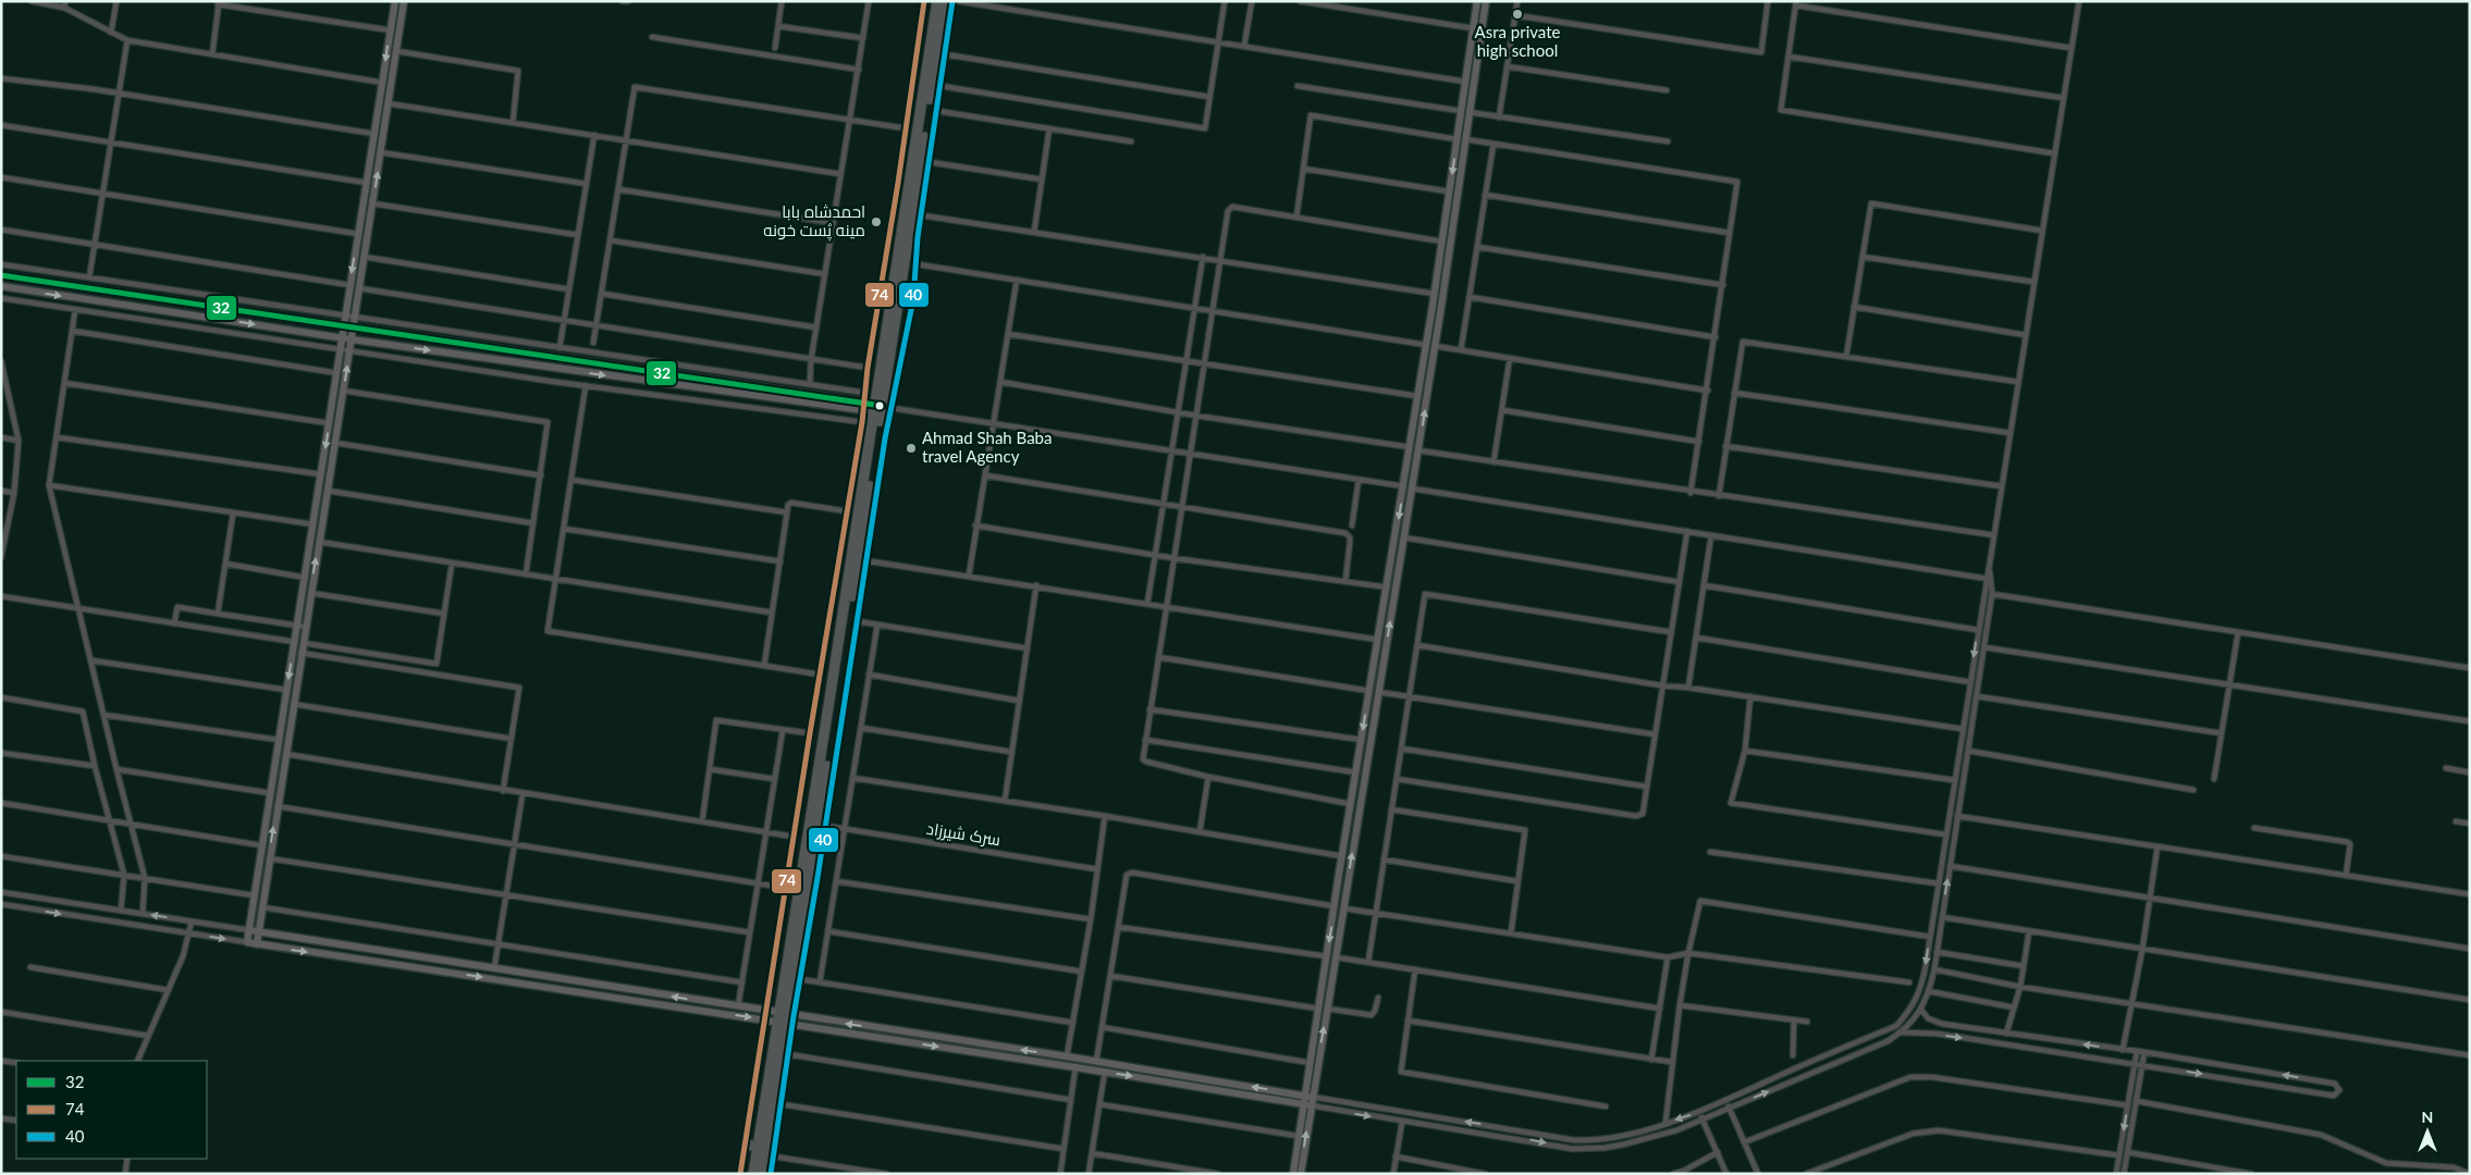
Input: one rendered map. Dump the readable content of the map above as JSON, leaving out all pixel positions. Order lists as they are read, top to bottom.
{
  "streets": {
    "street": ["سرک شیرزاد"]
  },
  "places": ["Asra private high school", "احمدشاه بابا مینه پُست خونه", "Ahmad Shah Baba travel Agency"],
  "lines": ["transit line 74", "transit line 40", "transit line 32"],
  "legend": ["32", "74", "40"],
  "north": "top"
}
